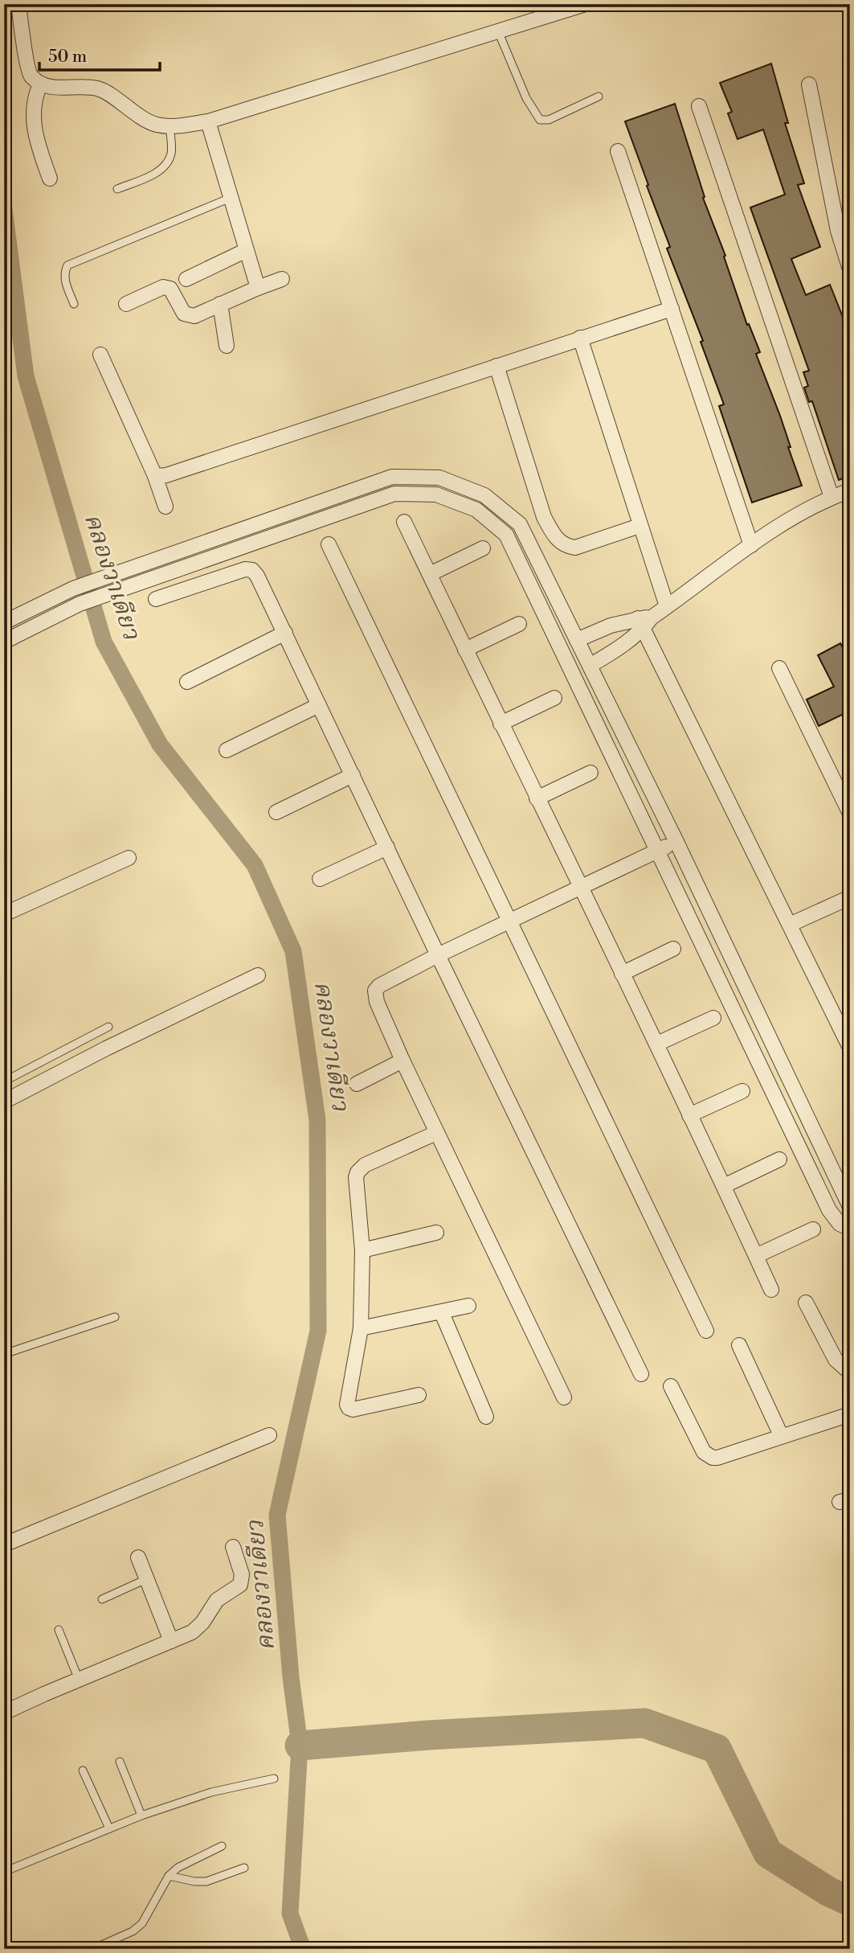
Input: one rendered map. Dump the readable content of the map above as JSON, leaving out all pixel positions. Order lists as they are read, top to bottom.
{
  "water": ["คลองวาเดียว"],
  "scale_bar": "50 m"
}
